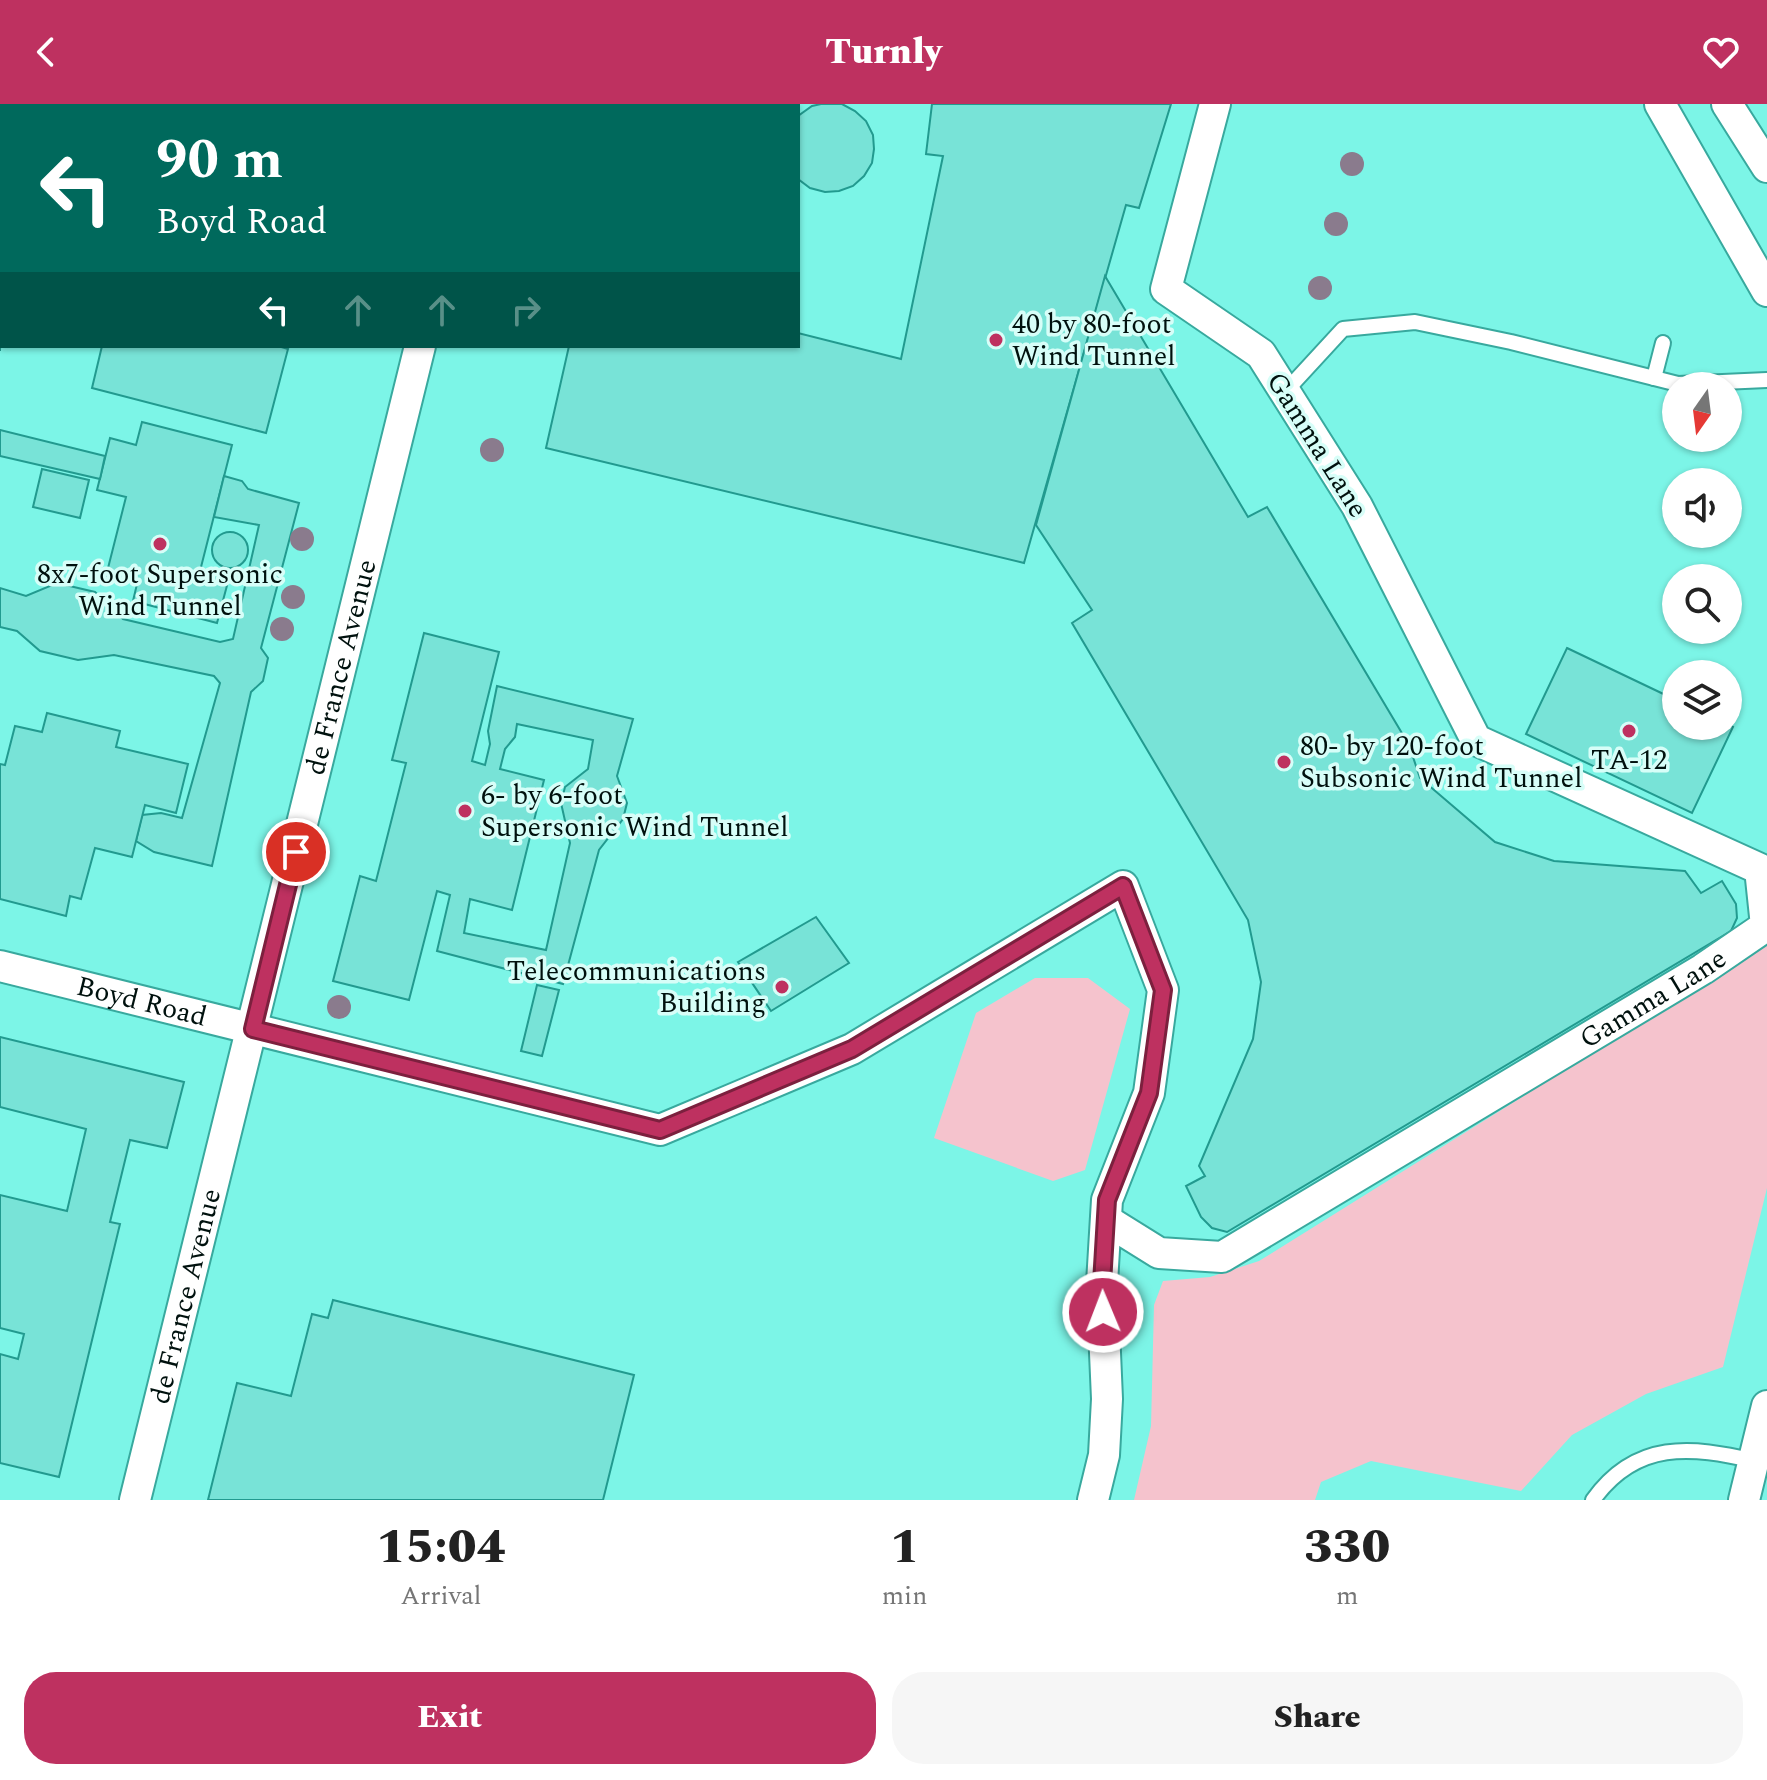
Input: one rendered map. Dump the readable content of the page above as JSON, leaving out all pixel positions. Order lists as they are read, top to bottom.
{
  "streets": {
    "street": ["Gamma Lane", "de France Avenue", "Boyd Road"]
  },
  "crossings": [
    ["Gamma Lane", "Boyd Road"],
    ["de France Avenue", "Boyd Road"]
  ],
  "places": [
    "40 by 80-foot Wind Tunnel",
    "8x7-foot Supersonic Wind Tunnel",
    "TA-12",
    "80- by 120-foot Subsonic Wind Tunnel",
    "6- by 6-foot Supersonic Wind Tunnel",
    "Telecommunications Building"
  ],
  "north": "bottom",
  "page": {
    "header": "Turnly",
    "turn": ["90 m", "Boyd Road"],
    "eta": [
      "15:04",
      "Arrival",
      "1",
      "min",
      "330",
      "m"
    ],
    "buttons": ["Exit", "Share"]
  }
}
